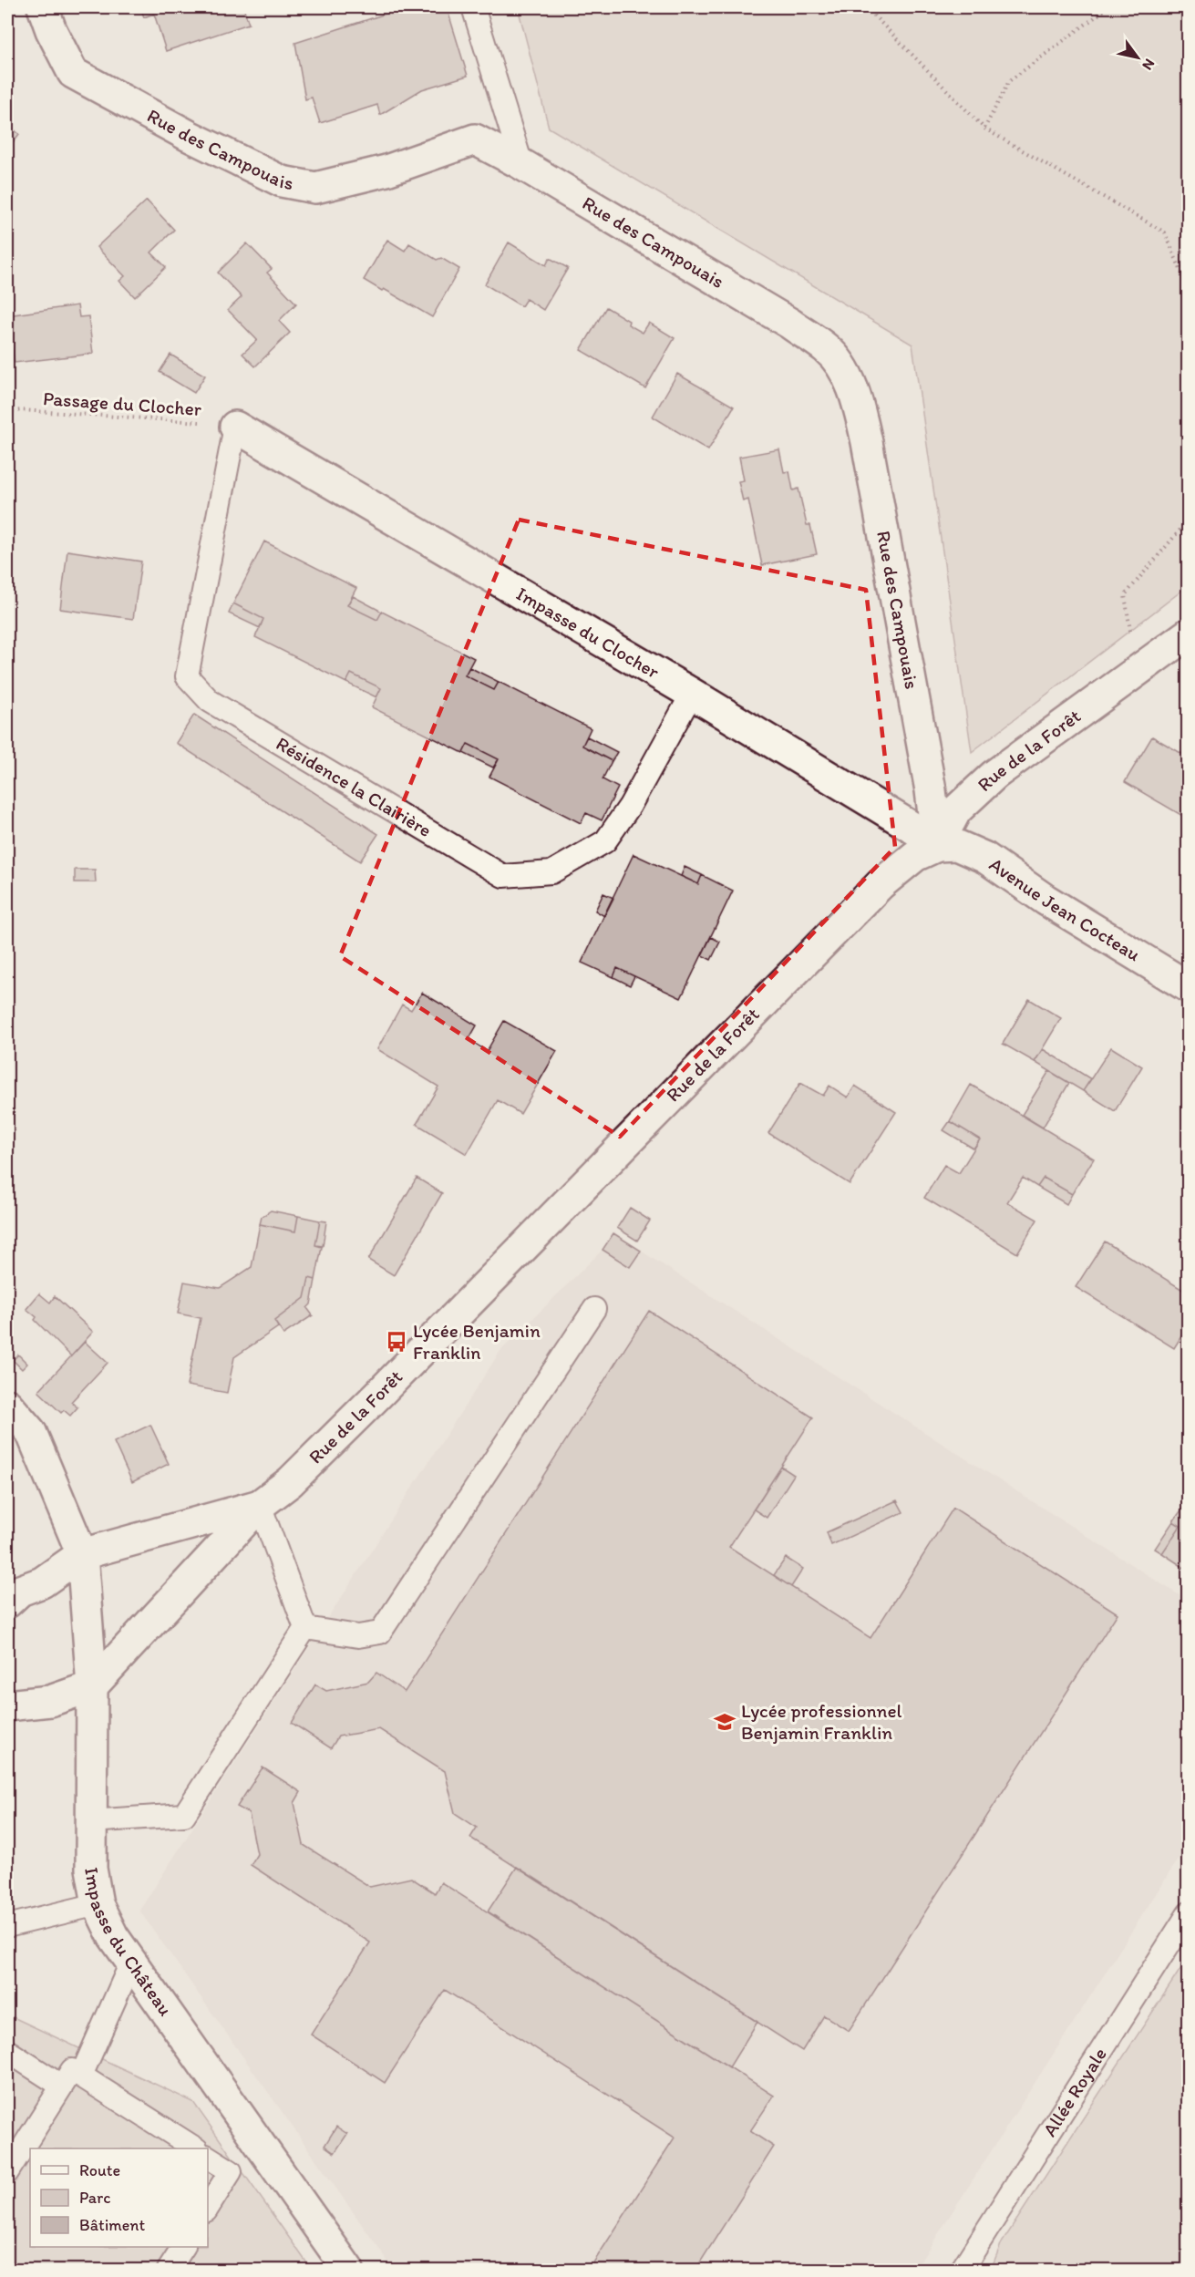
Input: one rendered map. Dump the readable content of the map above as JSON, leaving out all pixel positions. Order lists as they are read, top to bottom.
{
  "streets": {
    "street": [
      "Rue des Campouais",
      "Impasse du Clocher",
      "Rue de la Forêt",
      "Avenue Jean Cocteau",
      "Impasse du Château"
    ],
    "lane": ["Résidence la Clairière", "Allée Royale"],
    "path": ["Passage du Clocher"]
  },
  "crossings": [
    ["Rue des Campouais", "Impasse du Clocher"],
    ["Rue des Campouais", "Rue de la Forêt"],
    ["Rue des Campouais", "Avenue Jean Cocteau"],
    ["Passage du Clocher", "Impasse du Clocher"],
    ["Passage du Clocher", "Résidence la Clairière"],
    ["Impasse du Clocher", "Rue de la Forêt"],
    ["Impasse du Clocher", "Résidence la Clairière"],
    ["Impasse du Clocher", "Avenue Jean Cocteau"],
    ["Rue de la Forêt", "Avenue Jean Cocteau"],
    ["Rue de la Forêt", "Impasse du Château"]
  ],
  "places": {
    "bus stop": ["Lycée Benjamin Franklin"],
    "school or university": ["Lycée professionnel Benjamin Franklin"]
  },
  "legend": ["Route", "Parc", "Bâtiment"],
  "north": "bottom right"
}
